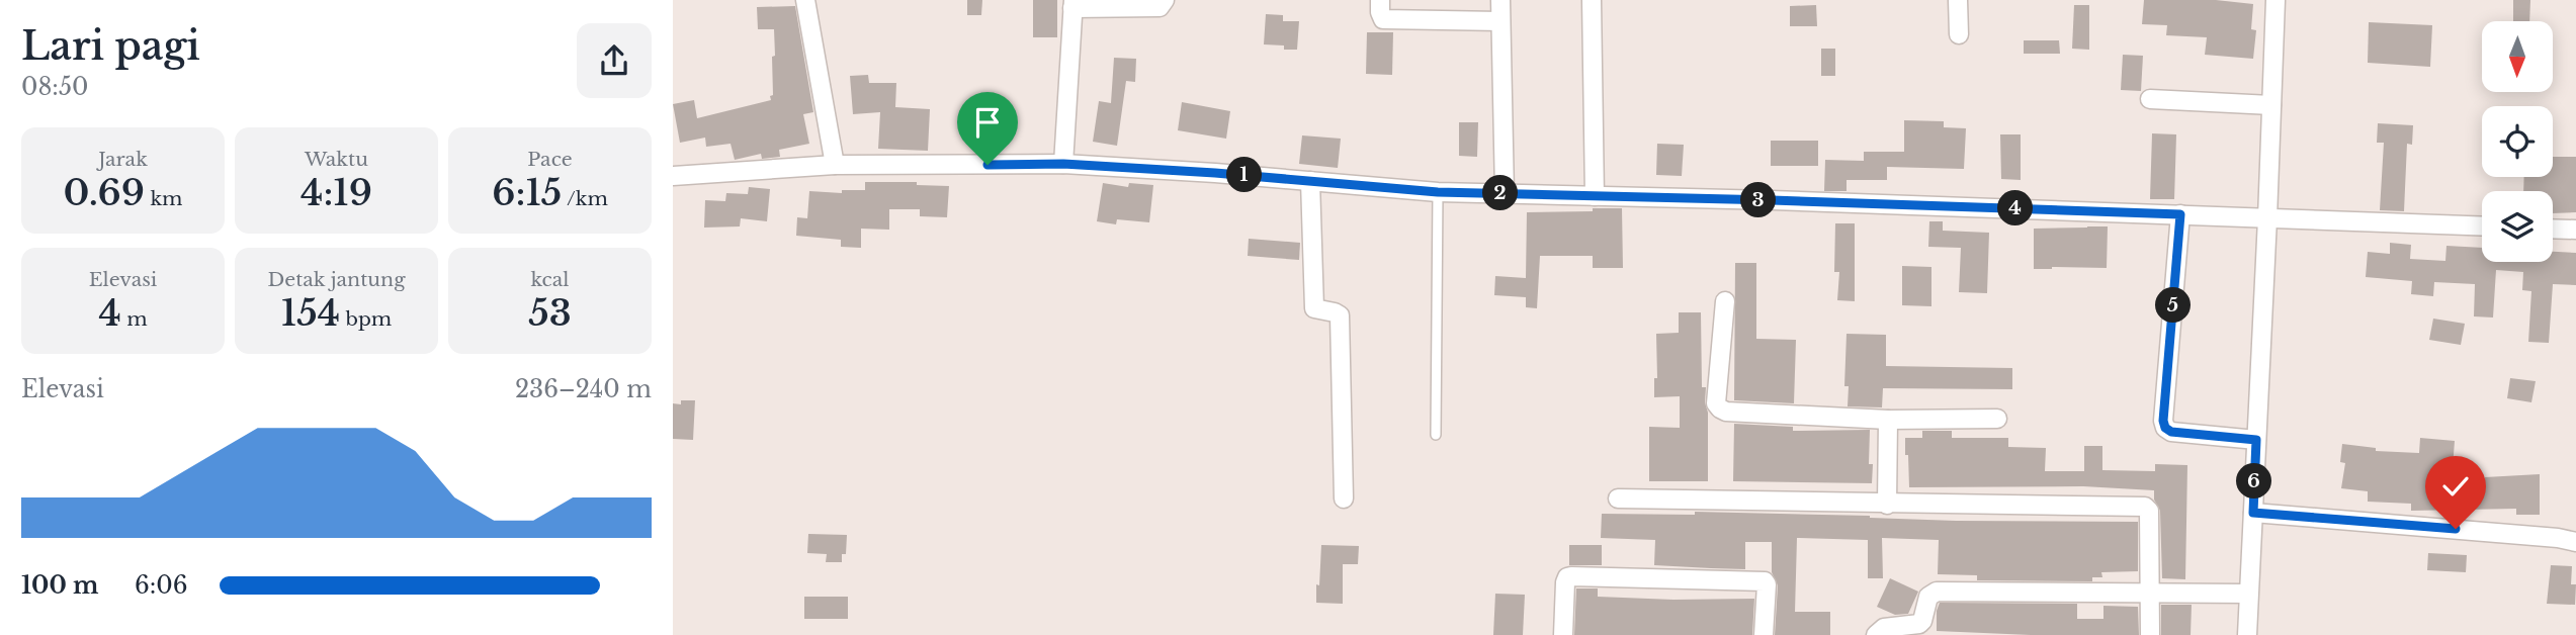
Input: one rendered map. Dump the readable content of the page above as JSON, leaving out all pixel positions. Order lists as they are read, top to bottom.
{
  "north": "bottom",
  "page": {
    "heading": ["Lari pagi", "08:50"],
    "stats": [
      ["Jarak", "0.69 km"],
      ["Waktu", "4:19"],
      ["Pace", "6:15 /km"],
      ["Elevasi", "4 m"],
      ["Detak jantung", "154 bpm"],
      ["kcal", "53"]
    ],
    "pins": [
      "1",
      "2",
      "3",
      "4",
      "5",
      "6"
    ],
    "chart": ["Elevasi", "236–240 m"],
    "list": [
      {
        "name": "100 m",
        "note": "6:06"
      }
    ]
  }
}
